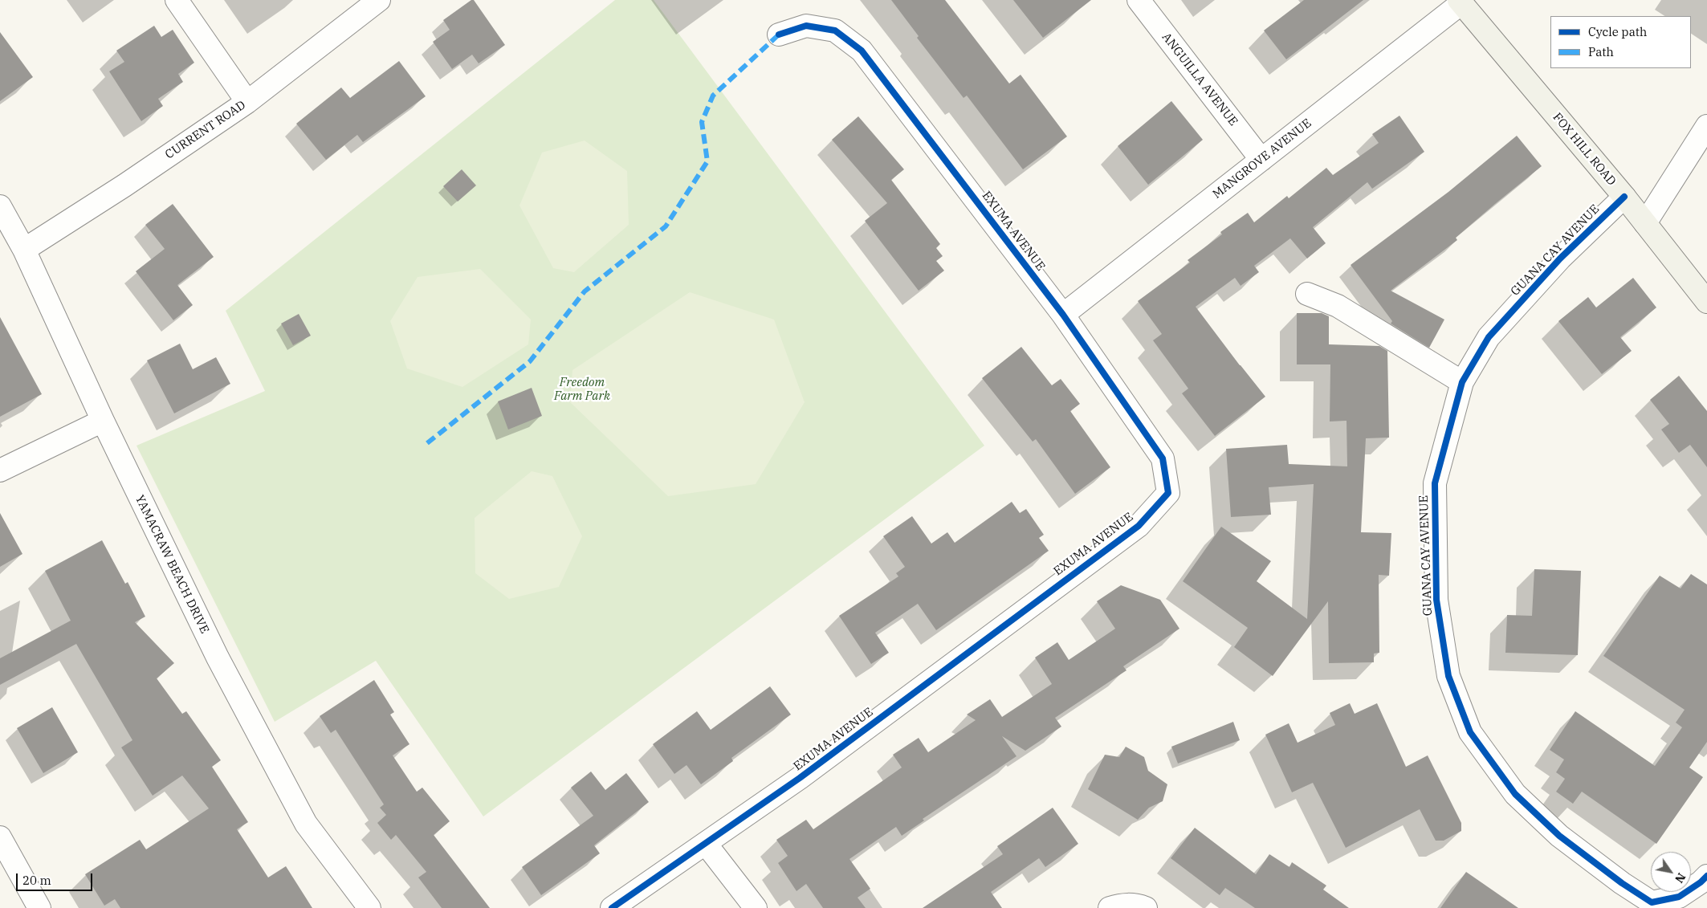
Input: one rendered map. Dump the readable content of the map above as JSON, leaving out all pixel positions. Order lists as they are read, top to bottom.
{
  "streets": {
    "main road": ["FOX HILL ROAD"],
    "street": [
      "ANGUILLA AVENUE",
      "CURRENT ROAD",
      "MANGROVE AVENUE",
      "EXUMA AVENUE",
      "GUANA CAY AVENUE",
      "YAMACRAW BEACH DRIVE"
    ]
  },
  "crossings": [
    ["ANGUILLA AVENUE", "MANGROVE AVENUE"],
    ["CURRENT ROAD", "YAMACRAW BEACH DRIVE"],
    ["FOX HILL ROAD", "MANGROVE AVENUE"],
    ["FOX HILL ROAD", "GUANA CAY AVENUE"],
    ["MANGROVE AVENUE", "EXUMA AVENUE"]
  ],
  "parks": ["Freedom Farm Park"],
  "legend": ["Cycle path", "Path"],
  "scale_bar": "20 m",
  "north": "bottom right"
}
